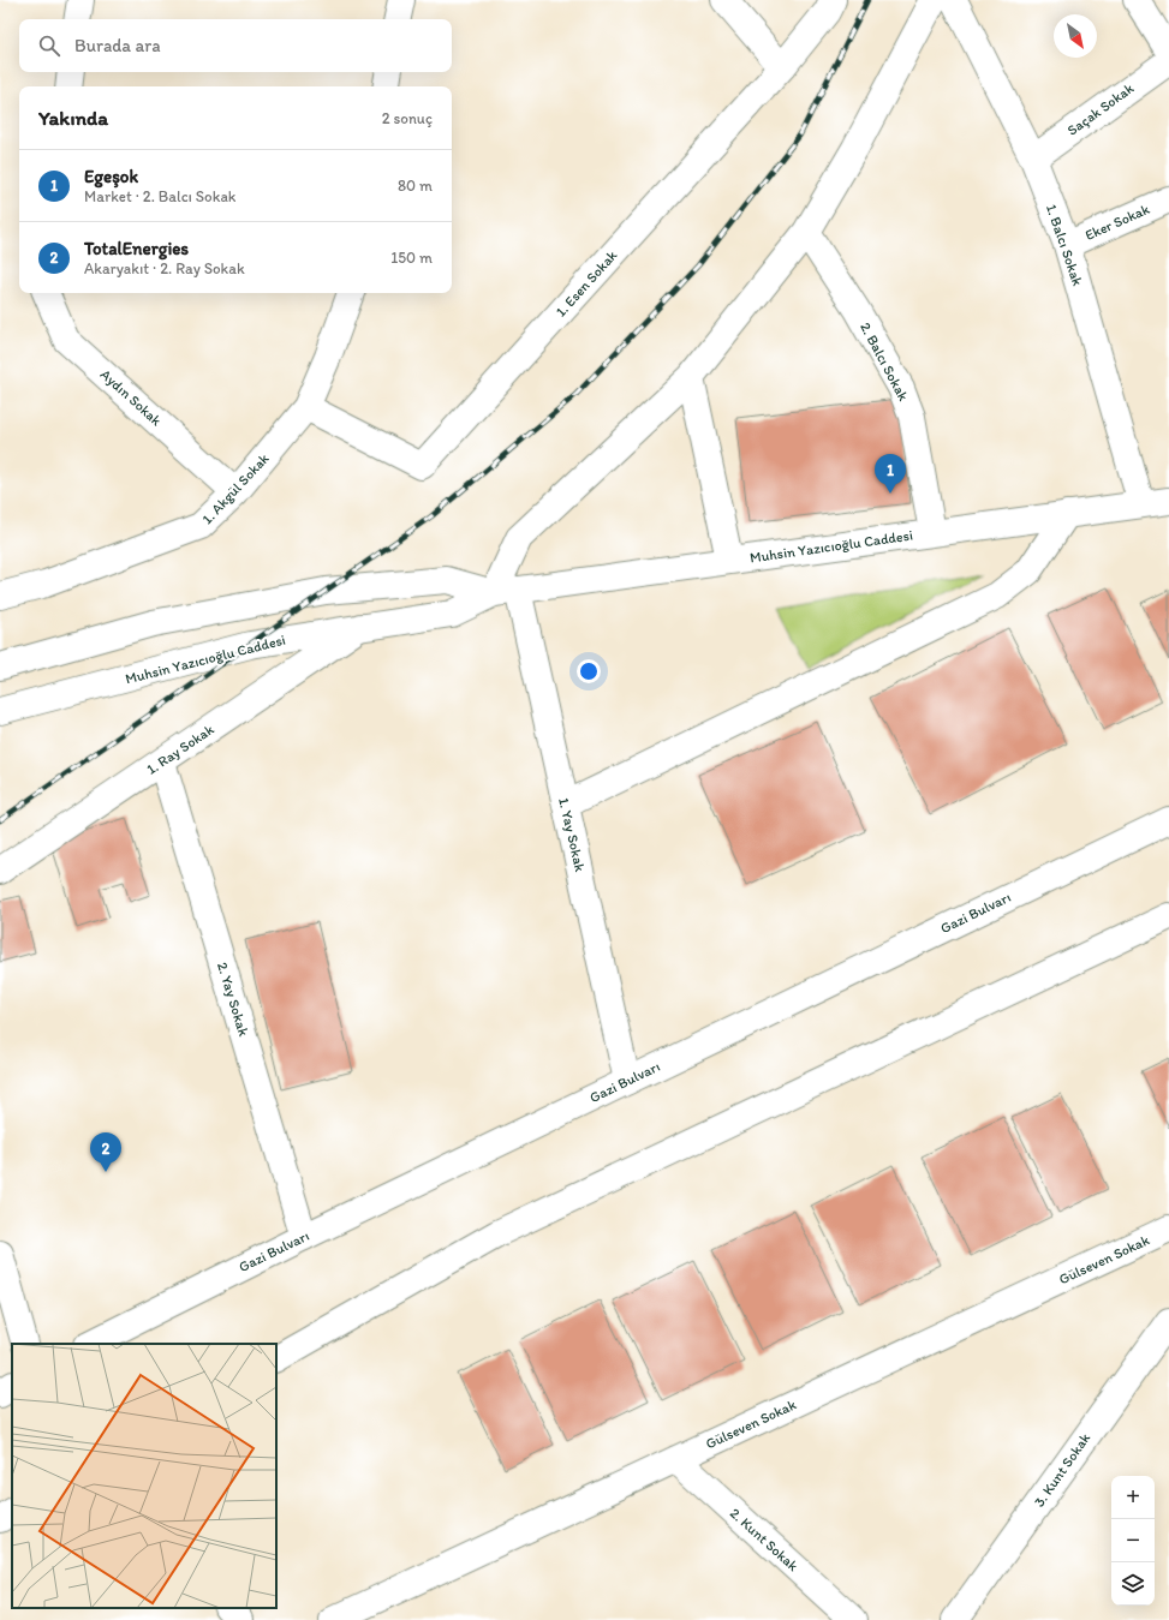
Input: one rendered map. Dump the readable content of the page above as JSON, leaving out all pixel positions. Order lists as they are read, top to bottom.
{
  "streets": {
    "main road": [
      "Saçak Sokak",
      "Eker Sokak",
      "1. Balcı Sokak",
      "1. Esen Sokak",
      "2. Balcı Sokak",
      "Aydın Sokak",
      "1. Akgül Sokak",
      "Muhsin Yazıcıoğlu Caddesi",
      "1. Ray Sokak",
      "1. Yay Sokak",
      "Gazi Bulvarı",
      "2. Yay Sokak",
      "Gülseven Sokak",
      "3. Kunt Sokak",
      "2. Kunt Sokak"
    ]
  },
  "crossings": [
    ["Saçak Sokak", "1. Balcı Sokak"],
    ["Eker Sokak", "1. Balcı Sokak"],
    ["1. Balcı Sokak", "Muhsin Yazıcıoğlu Caddesi"],
    ["1. Esen Sokak", "1. Akgül Sokak"],
    ["2. Balcı Sokak", "Muhsin Yazıcıoğlu Caddesi"],
    ["Aydın Sokak", "1. Akgül Sokak"],
    ["Muhsin Yazıcıoğlu Caddesi", "1. Ray Sokak"],
    ["Muhsin Yazıcıoğlu Caddesi", "1. Yay Sokak"],
    ["1. Ray Sokak", "2. Yay Sokak"],
    ["1. Yay Sokak", "Gazi Bulvarı"],
    ["Gazi Bulvarı", "2. Yay Sokak"],
    ["Gülseven Sokak", "2. Kunt Sokak"]
  ],
  "north": "bottom right",
  "page": {
    "search": "Burada ara",
    "heading": ["Yakında", "2 sonuç"],
    "list": [
      {
        "mark": "1",
        "name": "Egeşok",
        "note": "Market · 2. Balcı Sokak",
        "value": "80 m"
      },
      {
        "mark": "2",
        "name": "TotalEnergies",
        "note": "Akaryakıt · 2. Ray Sokak",
        "value": "150 m"
      }
    ],
    "pins": ["1", "2"],
    "map_buttons": ["+", "−"]
  }
}
